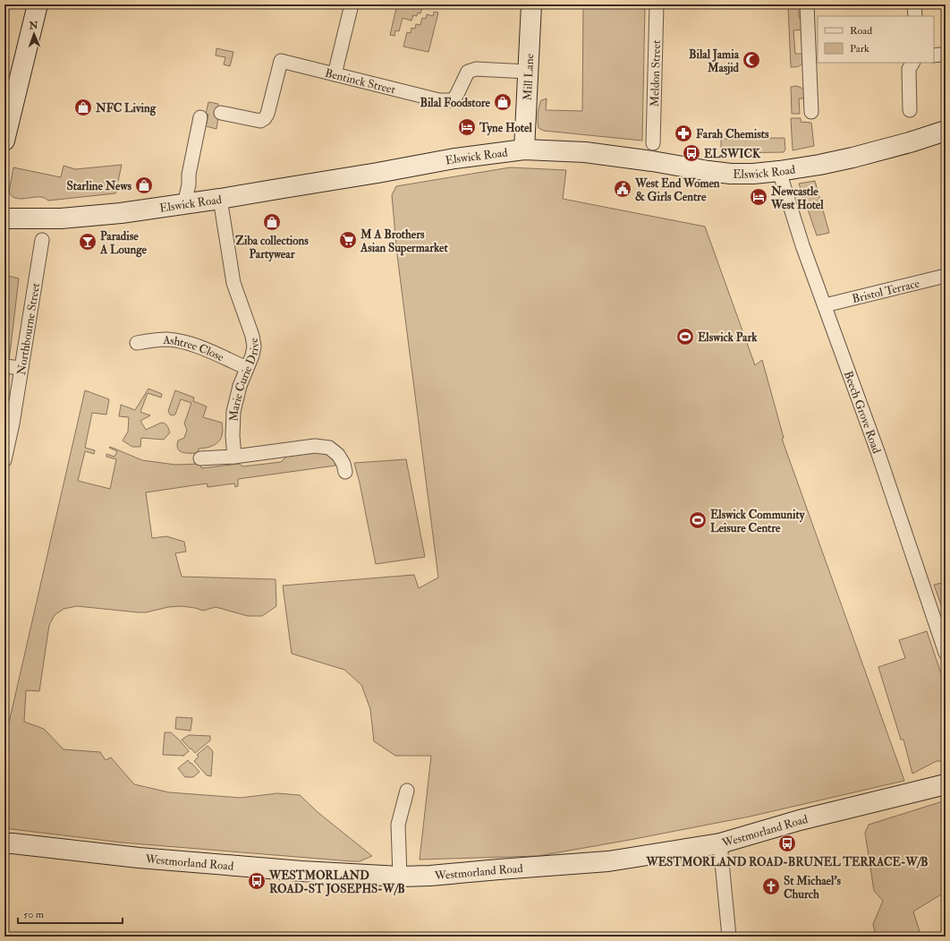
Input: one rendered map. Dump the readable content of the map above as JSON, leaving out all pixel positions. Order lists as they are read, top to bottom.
{
  "streets": {
    "street": [
      "Meldon Street",
      "Mill Lane",
      "Bentinck Street",
      "Elswick Road",
      "Bristol Terrace",
      "Northbourne Street",
      "Ashtree Close",
      "Marie Curie Drive",
      "Beech Grove Road",
      "Westmorland Road"
    ]
  },
  "crossings": [
    ["Mill Lane", "Bentinck Street"],
    ["Mill Lane", "Elswick Road"],
    ["Elswick Road", "Marie Curie Drive"],
    ["Elswick Road", "Beech Grove Road"],
    ["Bristol Terrace", "Beech Grove Road"],
    ["Ashtree Close", "Marie Curie Drive"]
  ],
  "places": {
    "mosque": ["Bilal Jamia Masjid"],
    "shop": [
      "Bilal Foodstore",
      "NFC Living",
      "Starline News",
      "Ziba collections Partywear"
    ],
    "hotel": ["Tyne Hotel", "Newcastle West Hotel"],
    "pharmacy": ["Farah Chemists"],
    "bus stop": ["ELSWICK", "WESTMORLAND ROAD-BRUNEL TERRACE-W/B", "WESTMORLAND ROAD-ST JOSEPHS-W/B"],
    "public building": ["West End Women & Girls Centre"],
    "supermarket": ["M A Brothers Asian Supermarket"],
    "bar": ["Paradise A Lounge"],
    "sports": ["Elswick Park", "Elswick Community Leisure Centre"],
    "church": ["St Michael's Church"]
  },
  "legend": ["Road", "Park"],
  "scale_bar": "50 m",
  "north": "top"
}
